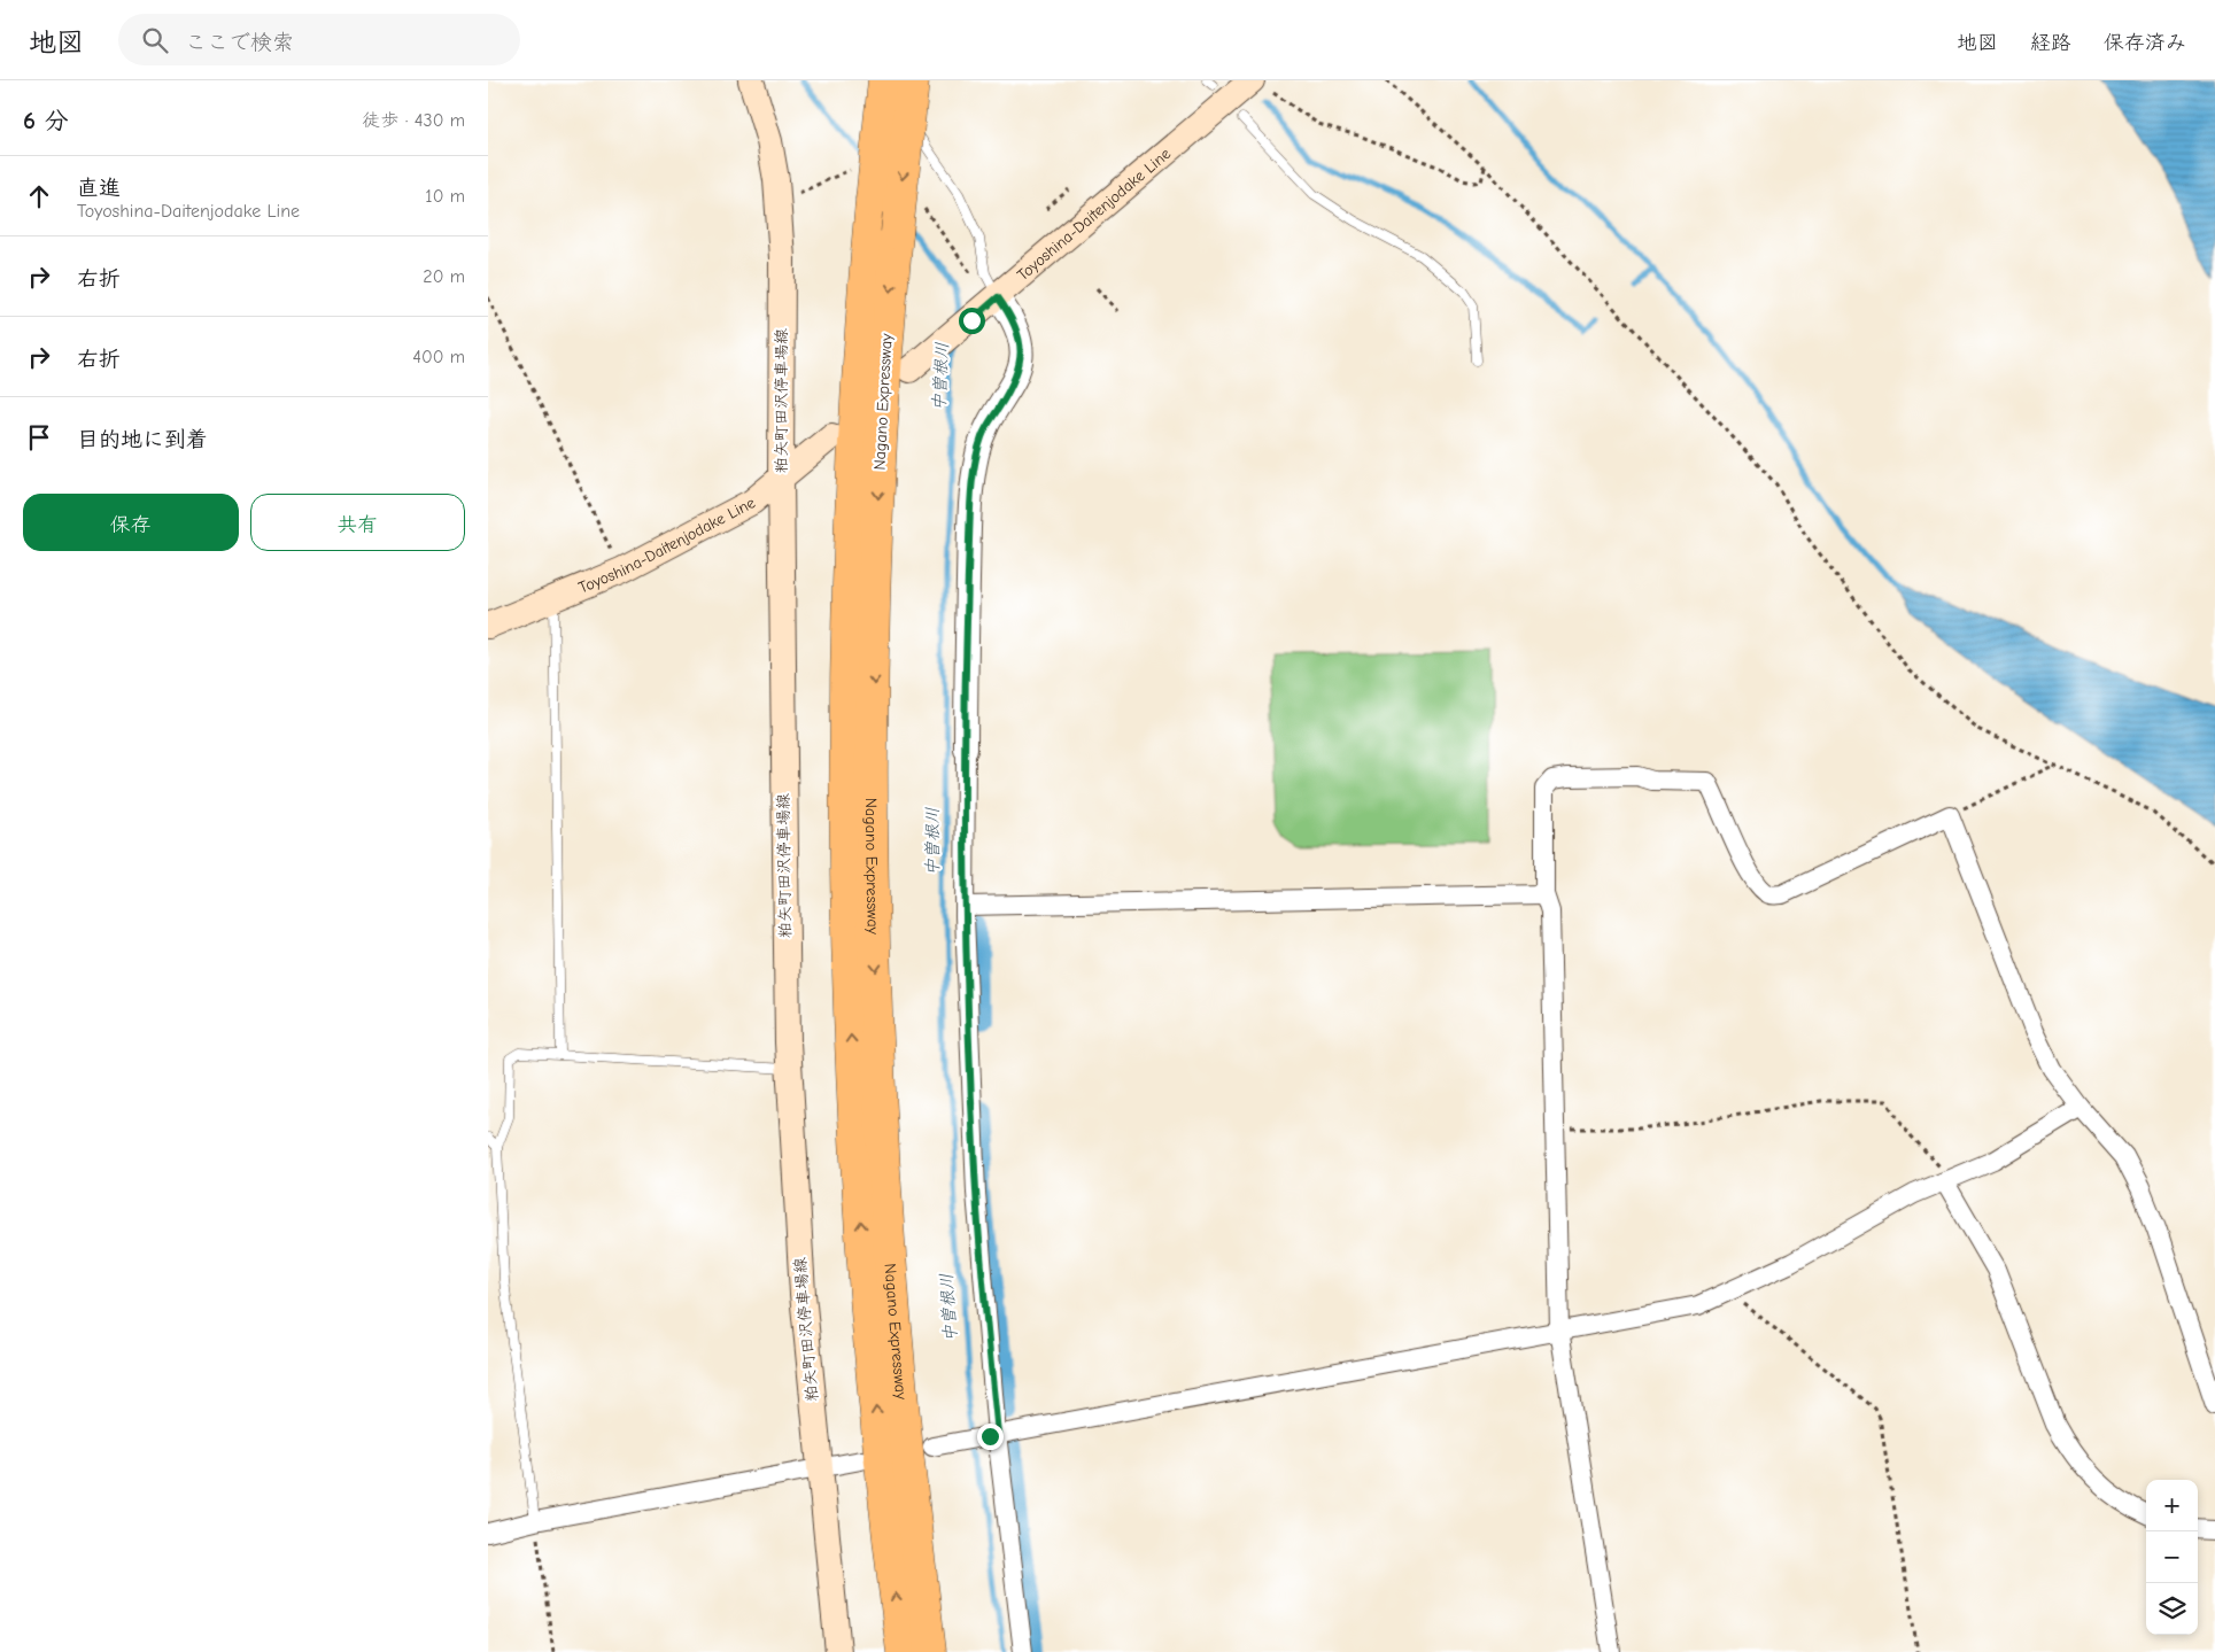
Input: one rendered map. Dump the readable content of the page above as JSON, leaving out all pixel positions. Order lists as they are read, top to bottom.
{
  "streets": {
    "highway": ["Nagano Expressway"],
    "main road": ["Toyoshina-Daitenjodake Line", "粕矢町田沢停車場線"]
  },
  "crossings": [
    ["Toyoshina-Daitenjodake Line", "粕矢町田沢停車場線"]
  ],
  "water": ["中曽根川"],
  "page": {
    "header": "地図",
    "search": "ここで検索",
    "nav": ["地図", "経路", "保存済み"],
    "heading": ["6 分", "徒歩 · 430 m"],
    "list": [
      ["直進", "Toyoshina-Daitenjodake Line", "10 m"],
      ["右折", "20 m"],
      ["右折", "400 m"],
      "目的地に到着"
    ],
    "buttons": ["保存", "共有"],
    "map_buttons": ["+", "−"]
  }
}
